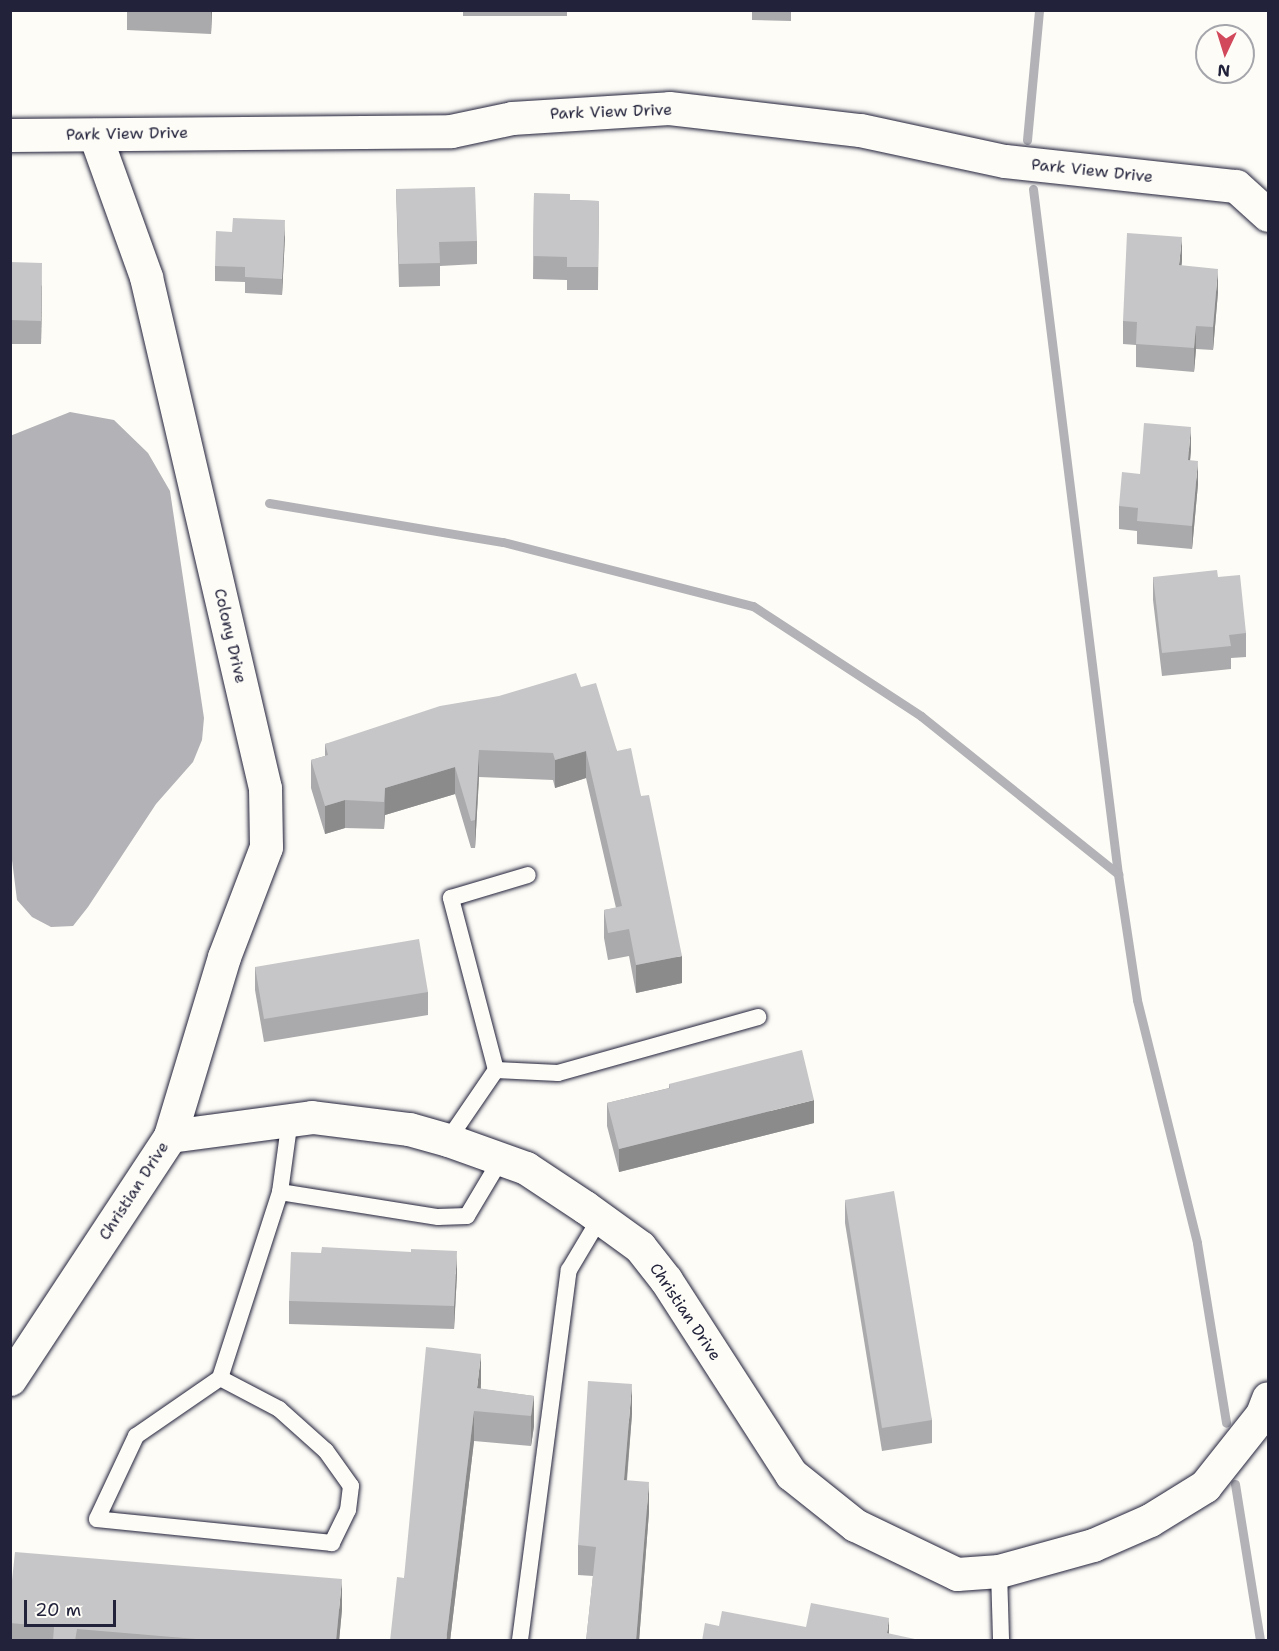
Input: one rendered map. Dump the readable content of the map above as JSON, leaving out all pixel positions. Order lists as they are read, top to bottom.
{
  "streets": {
    "street": ["Park View Drive", "Colony Drive", "Christian Drive"]
  },
  "crossings": [
    ["Park View Drive", "Colony Drive"],
    ["Colony Drive", "Christian Drive"]
  ],
  "scale_bar": "20 m",
  "north": "bottom"
}
